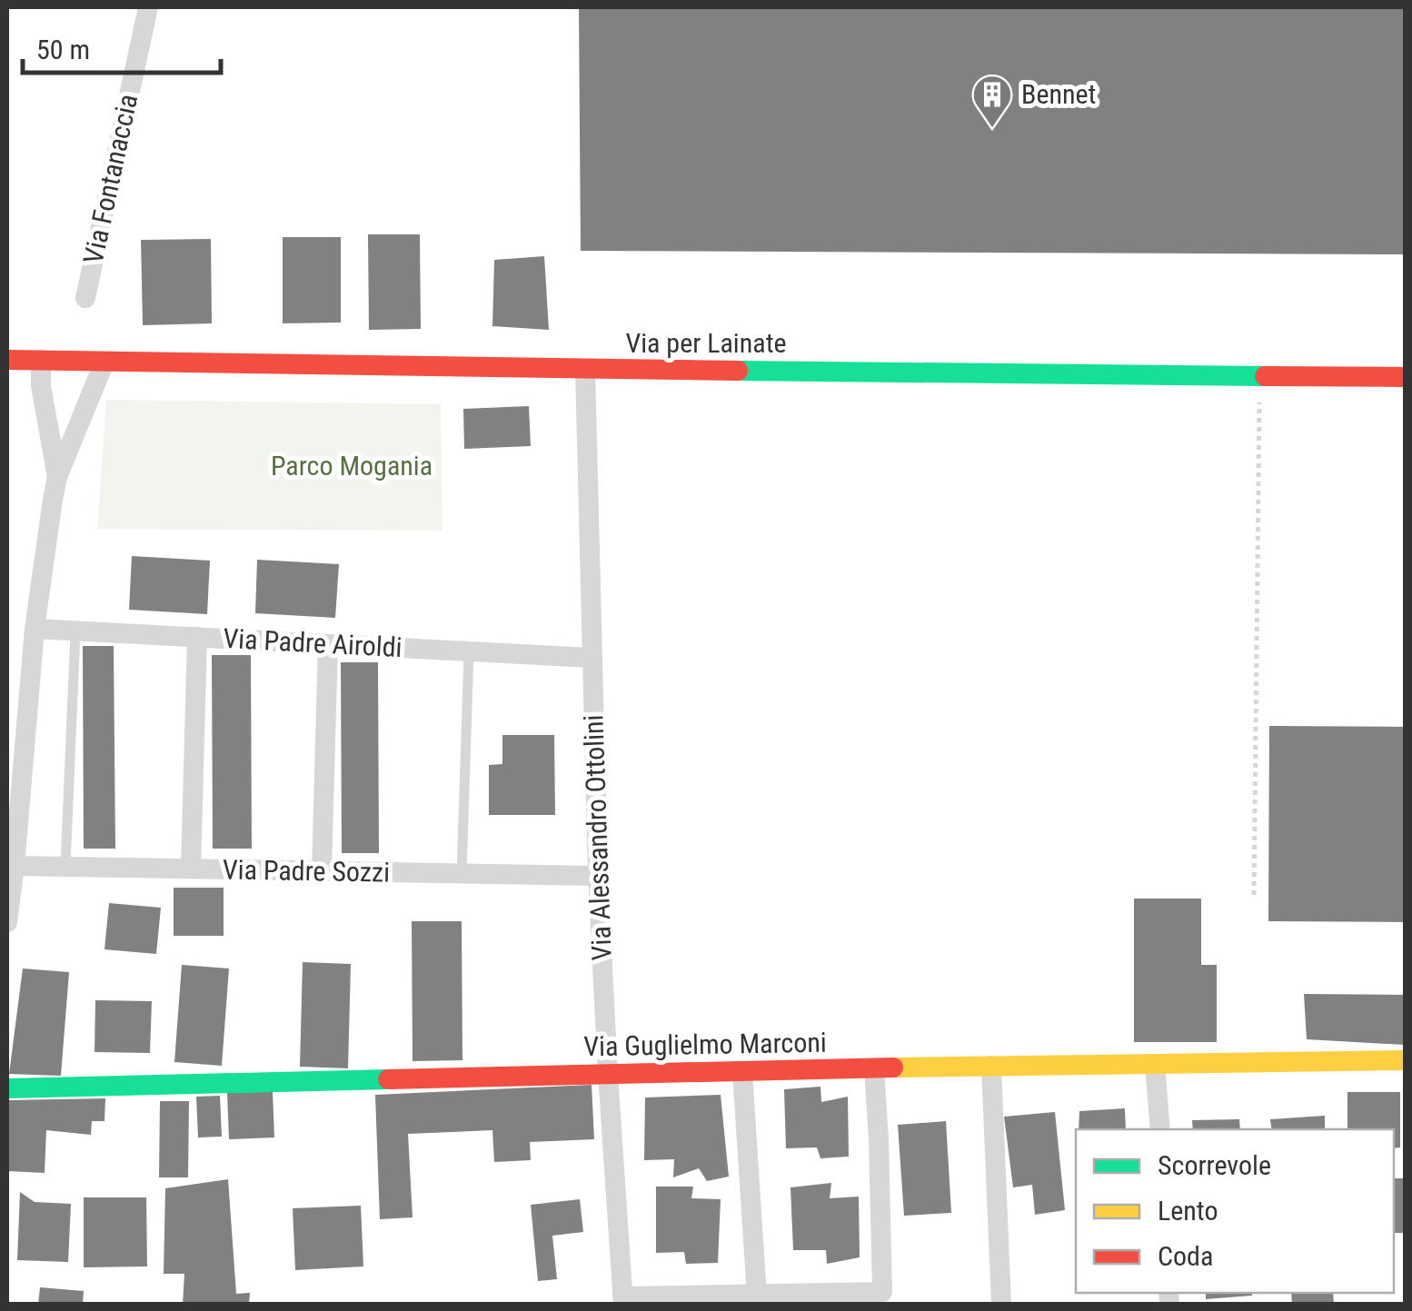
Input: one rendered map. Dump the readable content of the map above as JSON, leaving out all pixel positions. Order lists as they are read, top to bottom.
{
  "streets": {
    "street": [
      "Via Fontanaccia",
      "Via per Lainate",
      "Via Padre Airoldi",
      "Via Alessandro Ottolini",
      "Via Padre Sozzi",
      "Via Guglielmo Marconi"
    ]
  },
  "crossings": [
    ["Via per Lainate", "Via Alessandro Ottolini"],
    ["Via Padre Airoldi", "Via Alessandro Ottolini"],
    ["Via Alessandro Ottolini", "Via Padre Sozzi"],
    ["Via Alessandro Ottolini", "Via Guglielmo Marconi"]
  ],
  "parks": ["Parco Mogania"],
  "places": {
    "building": ["Bennet"]
  },
  "legend": ["Scorrevole", "Lento", "Coda"],
  "scale_bar": "50 m"
}
